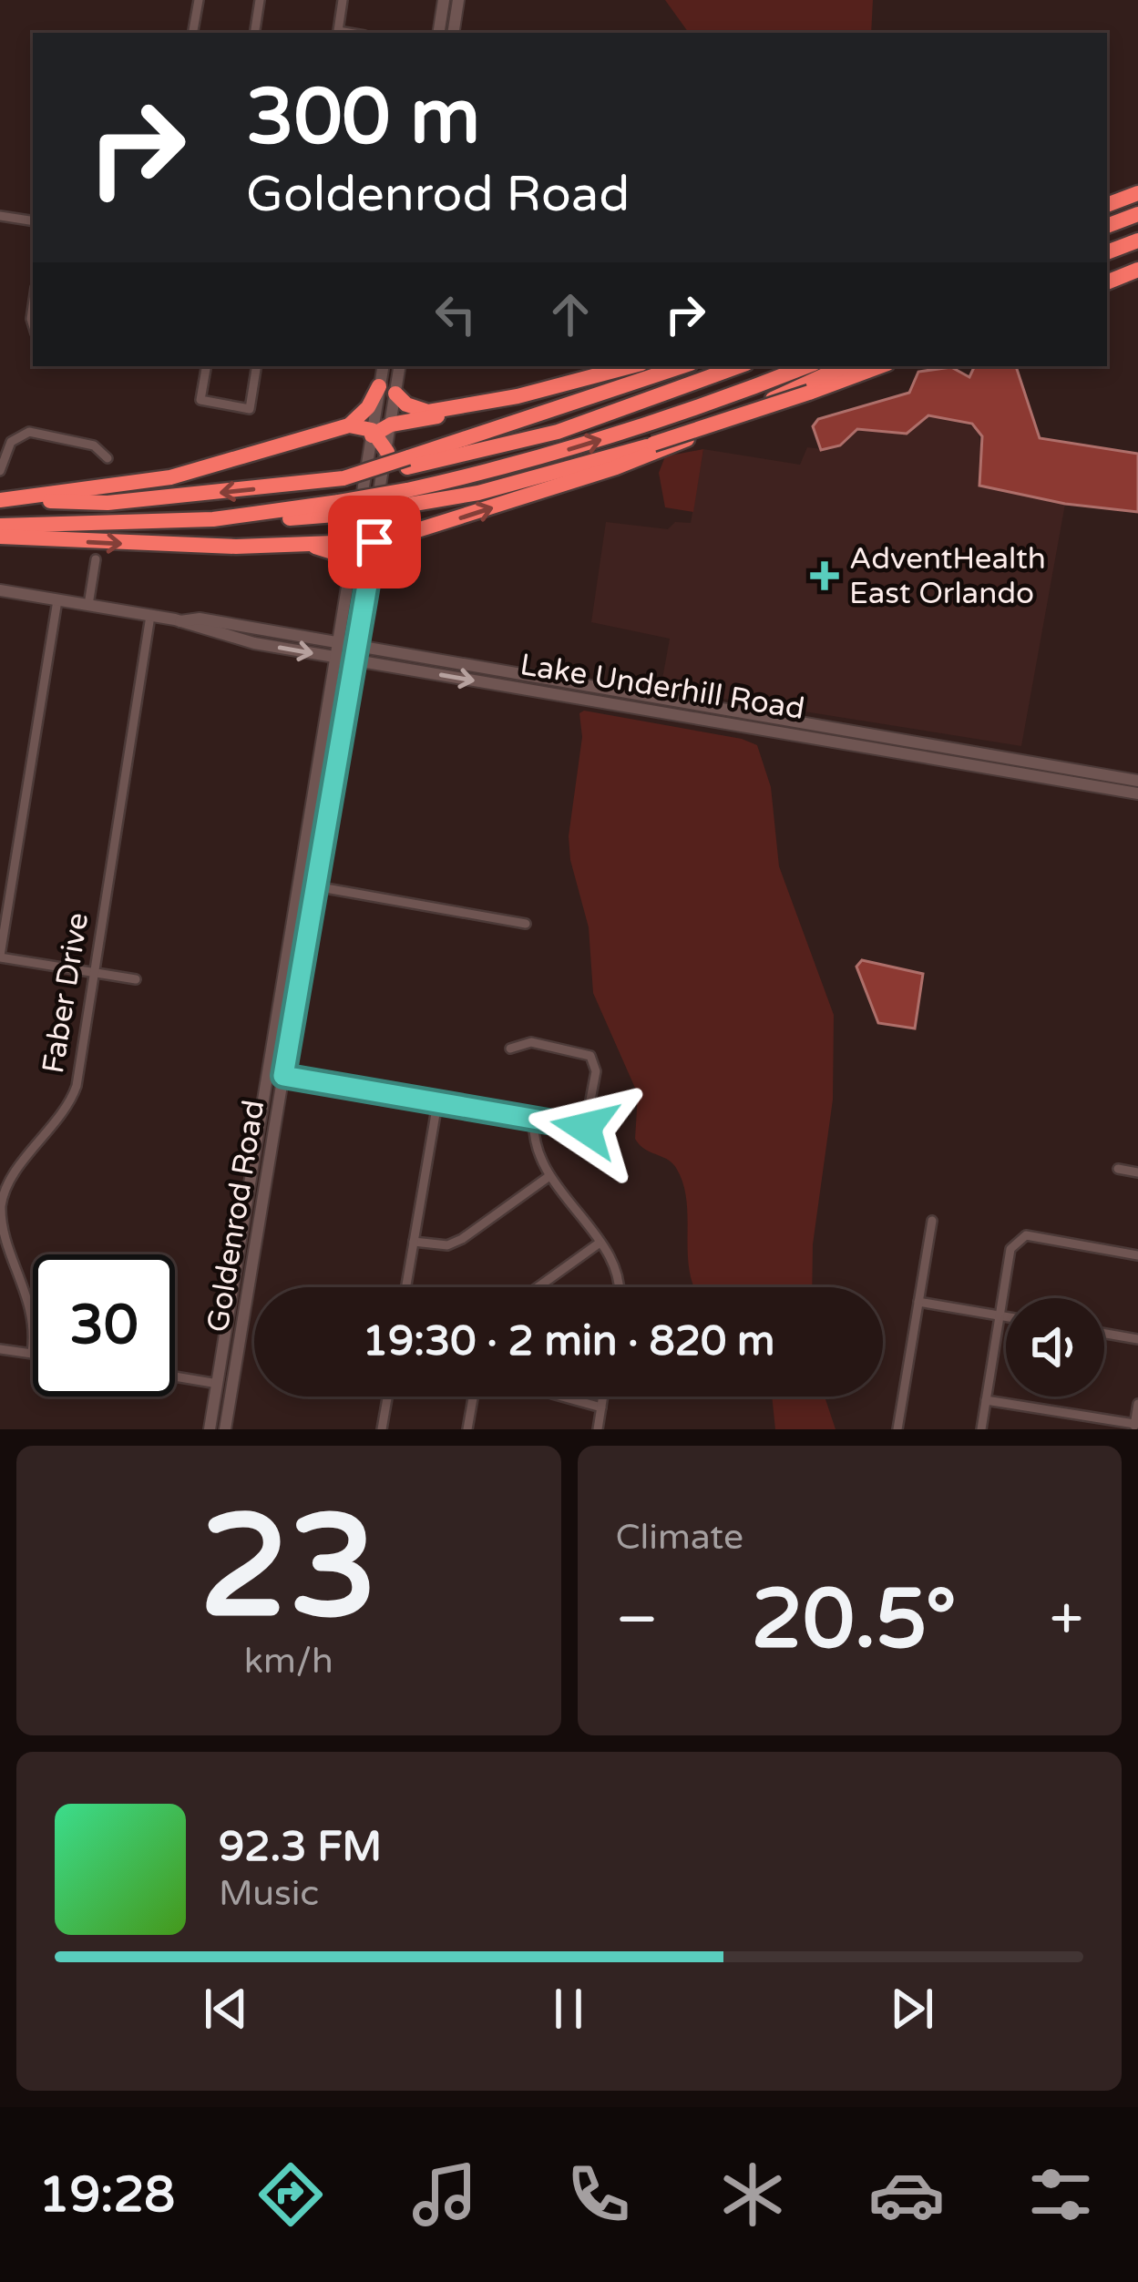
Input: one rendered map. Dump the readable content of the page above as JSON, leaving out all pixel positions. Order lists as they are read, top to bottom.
{
  "streets": {
    "main road": ["Lake Underhill Road", "Goldenrod Road"],
    "street": ["Faber Drive"]
  },
  "crossings": [
    ["Lake Underhill Road", "Faber Drive"],
    ["Lake Underhill Road", "Goldenrod Road"]
  ],
  "places": {
    "health": ["AdventHealth East Orlando"]
  },
  "page": {
    "turn": ["300 m", "Goldenrod Road"],
    "limit": "30",
    "trip": "19:30 · 2 min · 820 m",
    "tile": [
      ["23", "km/h"],
      "Climate"
    ],
    "heat": ["−", "20.5°", "+"],
    "song": ["92.3 FM", "Music"],
    "tabs": "19:28"
  }
}
